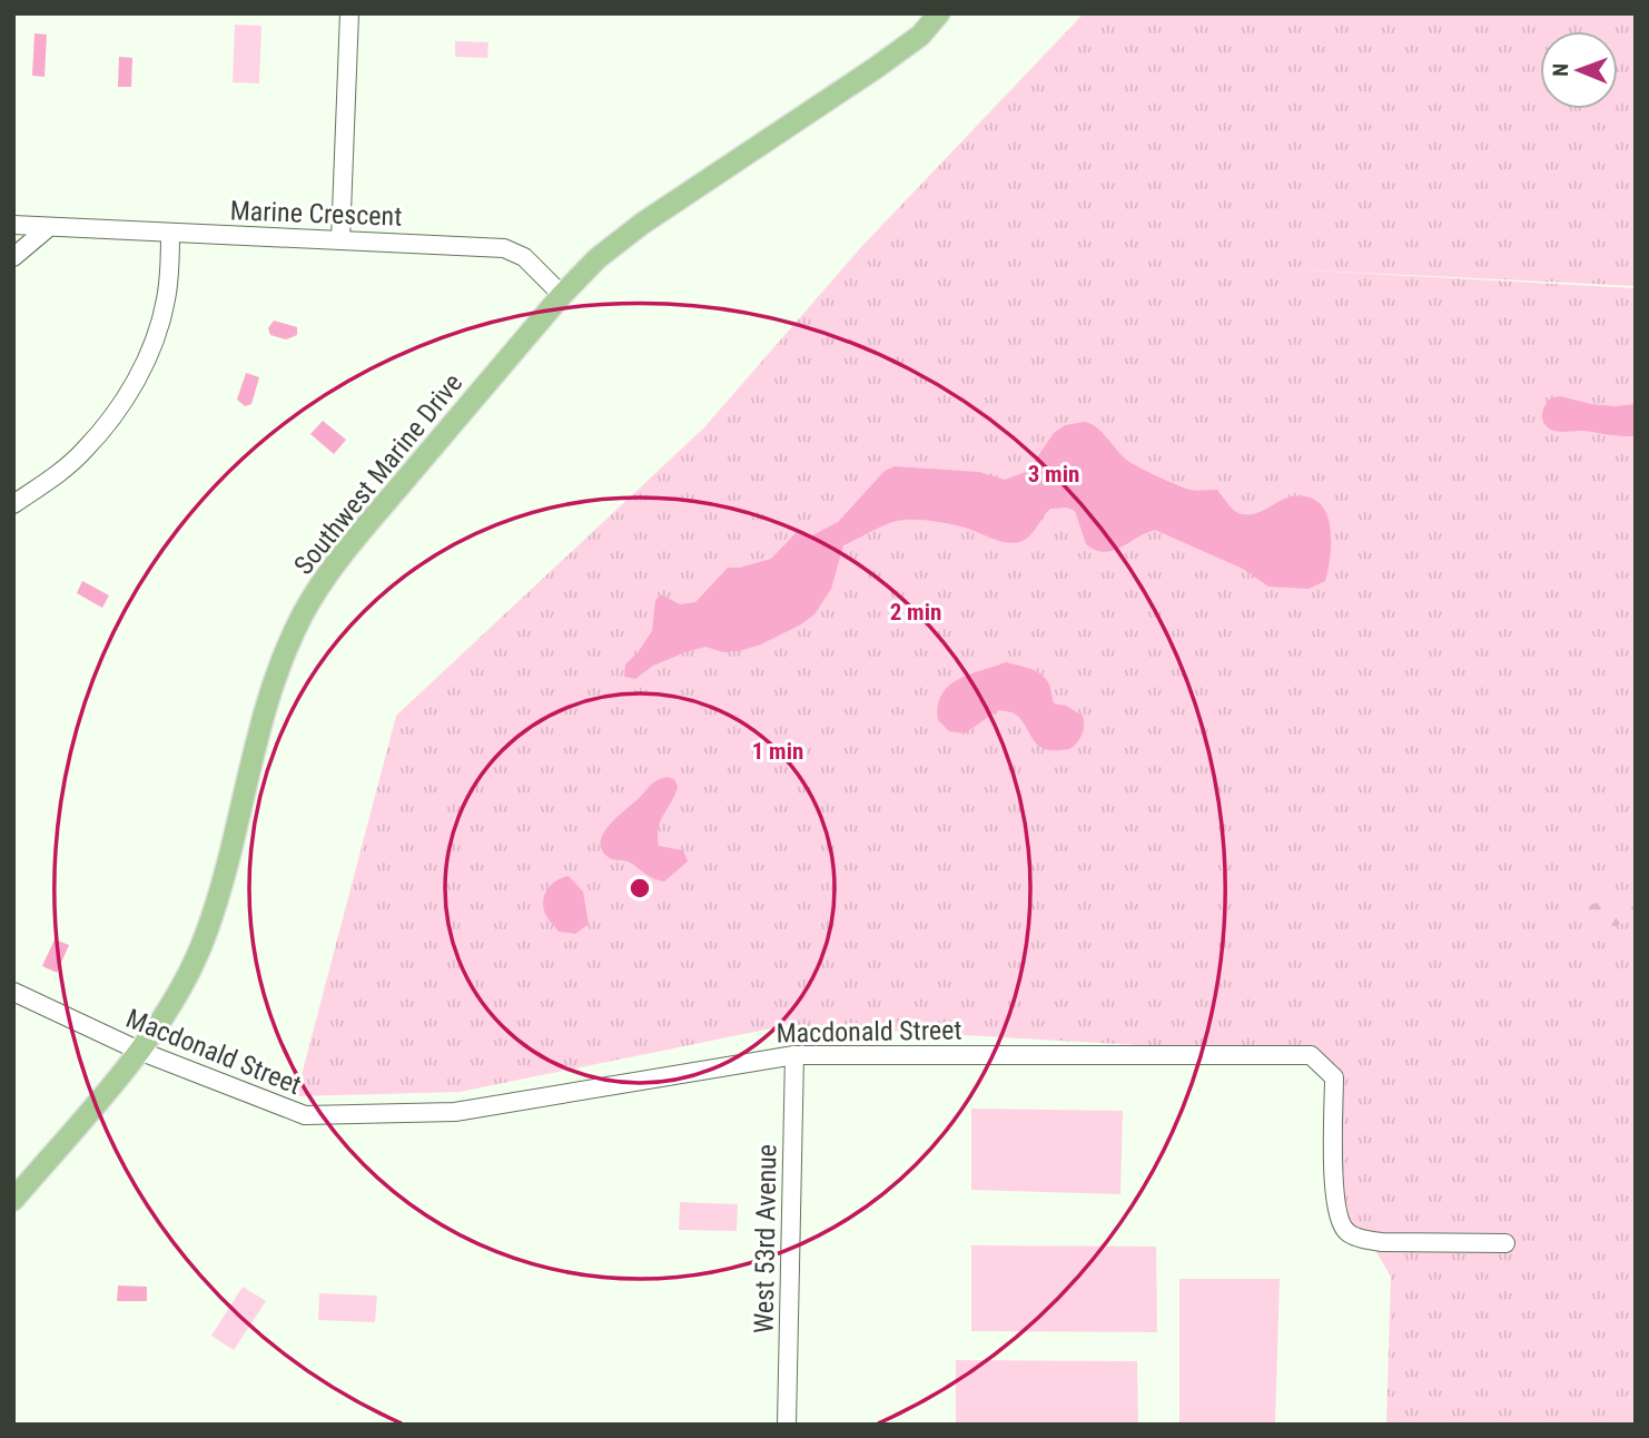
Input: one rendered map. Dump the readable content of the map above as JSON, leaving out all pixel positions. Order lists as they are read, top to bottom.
{
  "streets": {
    "main road": ["Southwest Marine Drive"],
    "street": ["Marine Crescent", "Macdonald Street", "West 53rd Avenue"]
  },
  "crossings": [
    ["Marine Crescent", "Southwest Marine Drive"],
    ["Southwest Marine Drive", "Macdonald Street"],
    ["Macdonald Street", "West 53rd Avenue"]
  ],
  "north": "left",
  "rings": ["3 min", "2 min", "1 min"]
}
